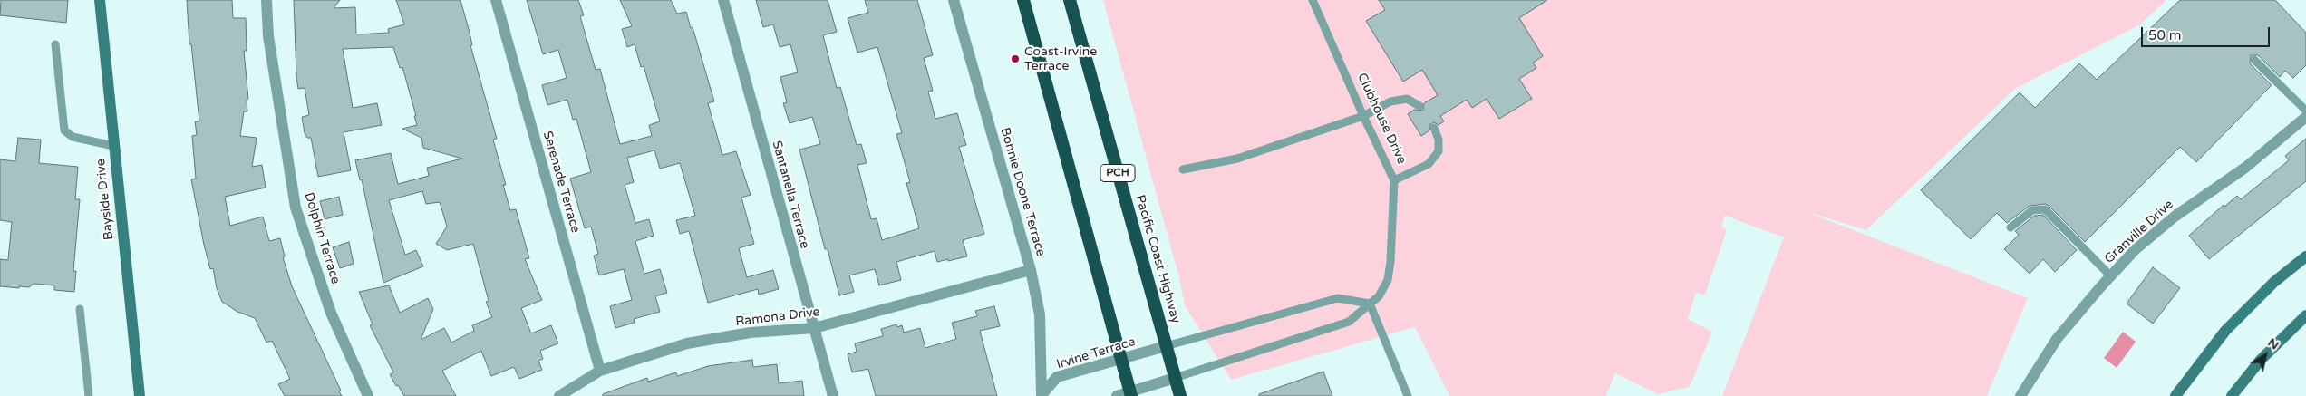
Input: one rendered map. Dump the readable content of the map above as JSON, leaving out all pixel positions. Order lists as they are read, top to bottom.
{
  "streets": {
    "highway": ["PCH", "Pacific Coast Highway"],
    "main road": ["Bayside Drive"],
    "street": [
      "Clubhouse Drive",
      "Serenade Terrace",
      "Bonnie Doone Terrace",
      "Santanella Terrace",
      "Granville Drive",
      "Dolphin Terrace",
      "Ramona Drive",
      "Irvine Terrace"
    ]
  },
  "crossings": [
    ["Clubhouse Drive", "Pacific Coast Highway"],
    ["Serenade Terrace", "Ramona Drive"],
    ["Bonnie Doone Terrace", "Ramona Drive"],
    ["Bonnie Doone Terrace", "Irvine Terrace"],
    ["Santanella Terrace", "Ramona Drive"],
    ["Pacific Coast Highway", "Irvine Terrace"]
  ],
  "places": ["Coast-Irvine Terrace"],
  "scale_bar": "50 m",
  "north": "top right"
}
